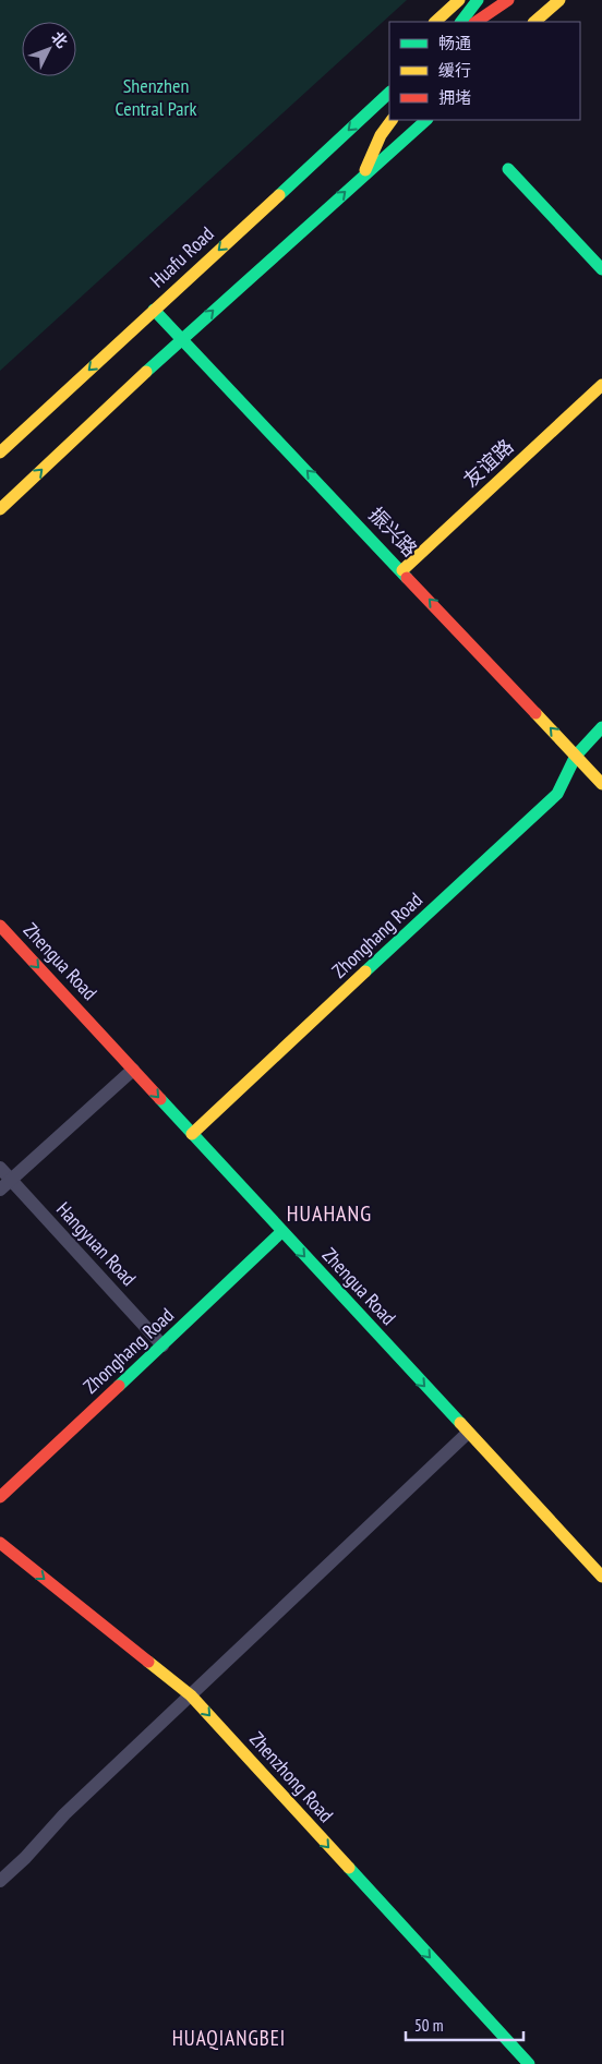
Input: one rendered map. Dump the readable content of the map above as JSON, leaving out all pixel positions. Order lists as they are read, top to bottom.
{
  "streets": {
    "main road": [
      "Huafu Road",
      "友谊路",
      "振兴路",
      "Zhonghang Road",
      "Zhengua Road",
      "Zhenzhong Road"
    ],
    "street": ["Hangyuan Road"]
  },
  "crossings": [
    ["Huafu Road", "振兴路"],
    ["友谊路", "振兴路"],
    ["振兴路", "Zhonghang Road"],
    ["Zhonghang Road", "Zhengua Road"],
    ["Zhonghang Road", "Hangyuan Road"]
  ],
  "one_way": ["振兴路", "Zhengua Road", "Zhenzhong Road"],
  "districts": ["HUAHANG", "HUAQIANGBEI"],
  "parks": ["Shenzhen Central Park"],
  "legend": ["畅通", "缓行", "拥堵"],
  "scale_bar": "50 m",
  "north": "top right"
}
